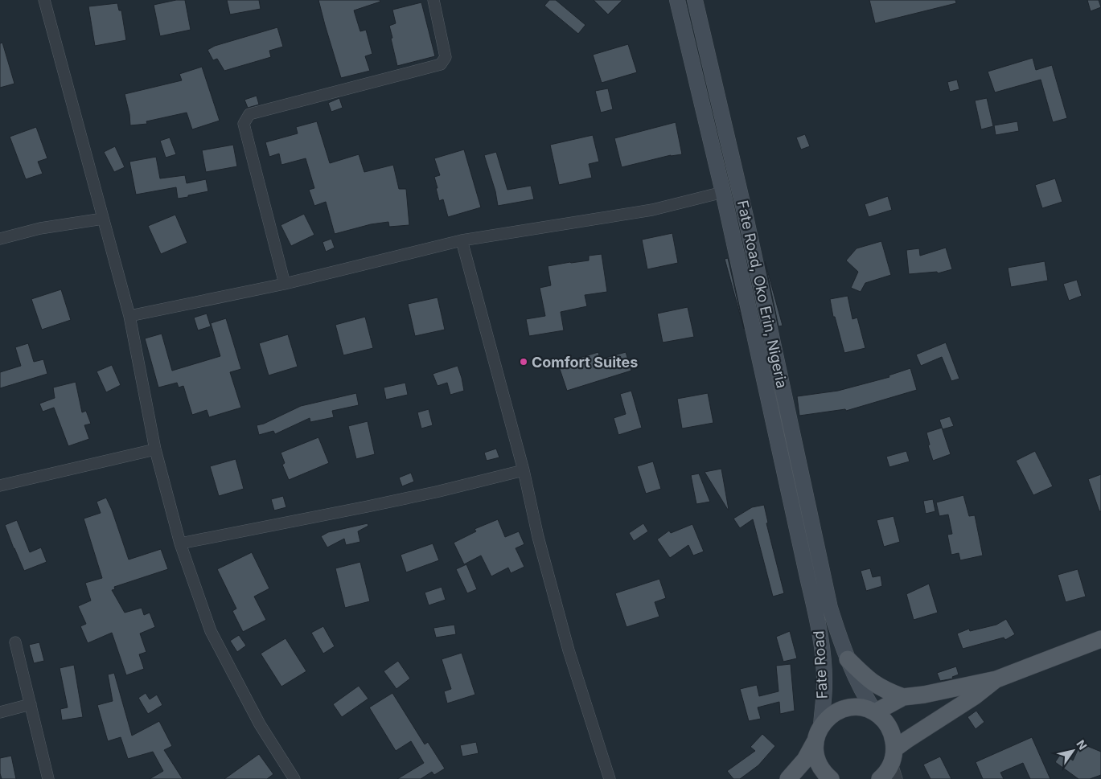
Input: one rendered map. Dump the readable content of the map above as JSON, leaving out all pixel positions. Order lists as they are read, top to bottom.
{
  "streets": {
    "street": ["Fate Road, Oko Erin, Nigeria", "Fate Road"]
  },
  "crossings": [
    ["Fate Road, Oko Erin, Nigeria", "Fate Road"]
  ],
  "places": ["Comfort Suites"],
  "north": "top right"
}
